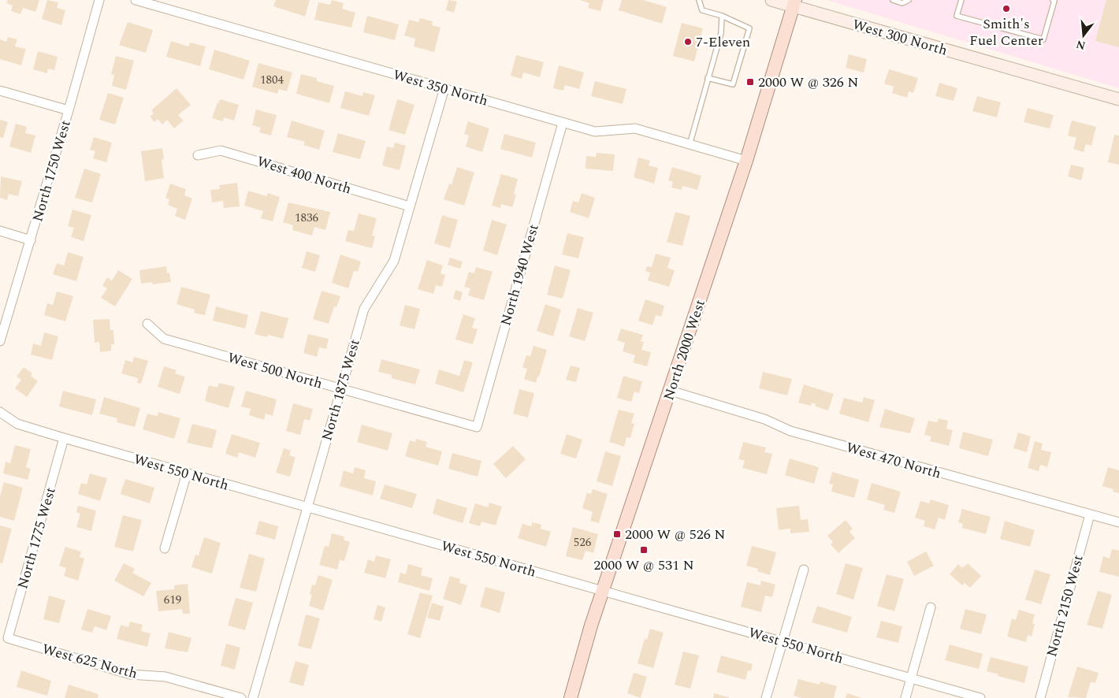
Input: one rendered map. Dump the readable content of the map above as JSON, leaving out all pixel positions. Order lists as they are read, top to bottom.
{
  "streets": {
    "main road": ["West 300 North", "North 2000 West"],
    "street": [
      "West 350 North",
      "North 1750 West",
      "West 400 North",
      "North 1940 West",
      "West 500 North",
      "North 1875 West",
      "West 470 North",
      "West 550 North",
      "North 1775 West",
      "North 2150 West",
      "West 625 North"
    ]
  },
  "crossings": [
    ["West 300 North", "North 2000 West"],
    ["West 350 North", "North 1940 West"],
    ["West 350 North", "North 2000 West"],
    ["West 350 North", "North 1875 West"],
    ["West 400 North", "North 1875 West"],
    ["North 1940 West", "West 500 North"],
    ["North 2000 West", "West 470 North"],
    ["North 2000 West", "West 550 North"],
    ["West 500 North", "North 1875 West"],
    ["North 1875 West", "West 550 North"],
    ["West 470 North", "North 2150 West"],
    ["West 550 North", "North 1775 West"],
    ["North 1775 West", "West 625 North"]
  ],
  "places": {
    "other": ["Smith's Fuel Center", "7-Eleven"],
    "transit": ["2000 W @ 326 N", "2000 W @ 526 N", "2000 W @ 531 N"]
  },
  "house_numbers": [
    "1804",
    "1836",
    "526",
    "619"
  ],
  "north": "bottom"
}
